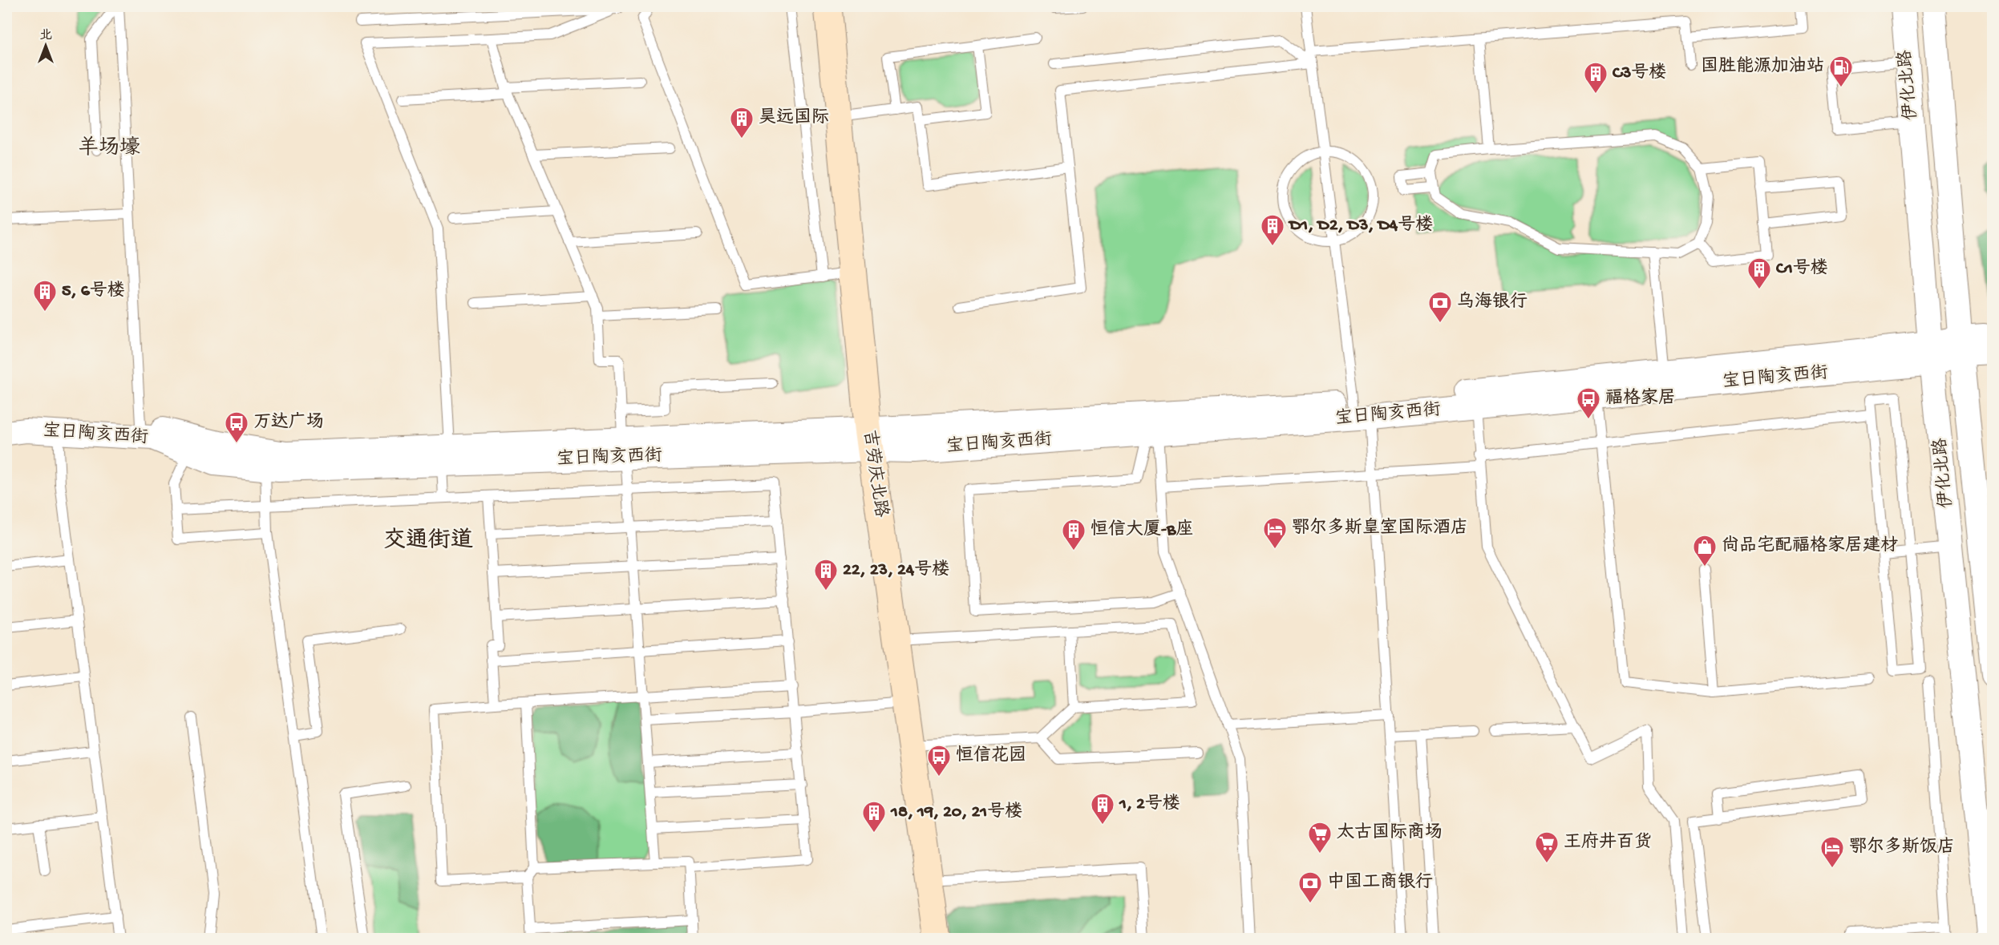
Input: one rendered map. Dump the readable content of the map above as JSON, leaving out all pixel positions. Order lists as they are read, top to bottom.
{
  "streets": {
    "main road": ["吉劳庆北路"],
    "street": ["伊化北路", "宝日陶亥西街"]
  },
  "crossings": [
    ["伊化北路", "宝日陶亥西街"],
    ["宝日陶亥西街", "吉劳庆北路"]
  ],
  "districts": ["羊场壕", "交通街道"],
  "places": {
    "fuel station": ["国胜能源加油站"],
    "building": [
      "C3号楼",
      "昊远国际",
      "D1, D2, D3, D4号楼",
      "C1号楼",
      "5, 6号楼",
      "恒信大厦-B座",
      "22, 23, 24号楼",
      "1, 2号楼",
      "18, 19, 20, 21号楼"
    ],
    "bank": ["乌海银行", "中国工商银行"],
    "bus stop": ["福格家居", "万达广场", "恒信花园"],
    "hotel": ["鄂尔多斯皇室国际酒店", "鄂尔多斯饭店"],
    "shop": ["尚品宅配福格家居建材"],
    "supermarket": ["太古国际商场", "王府井百货"]
  },
  "north": "top"
}
